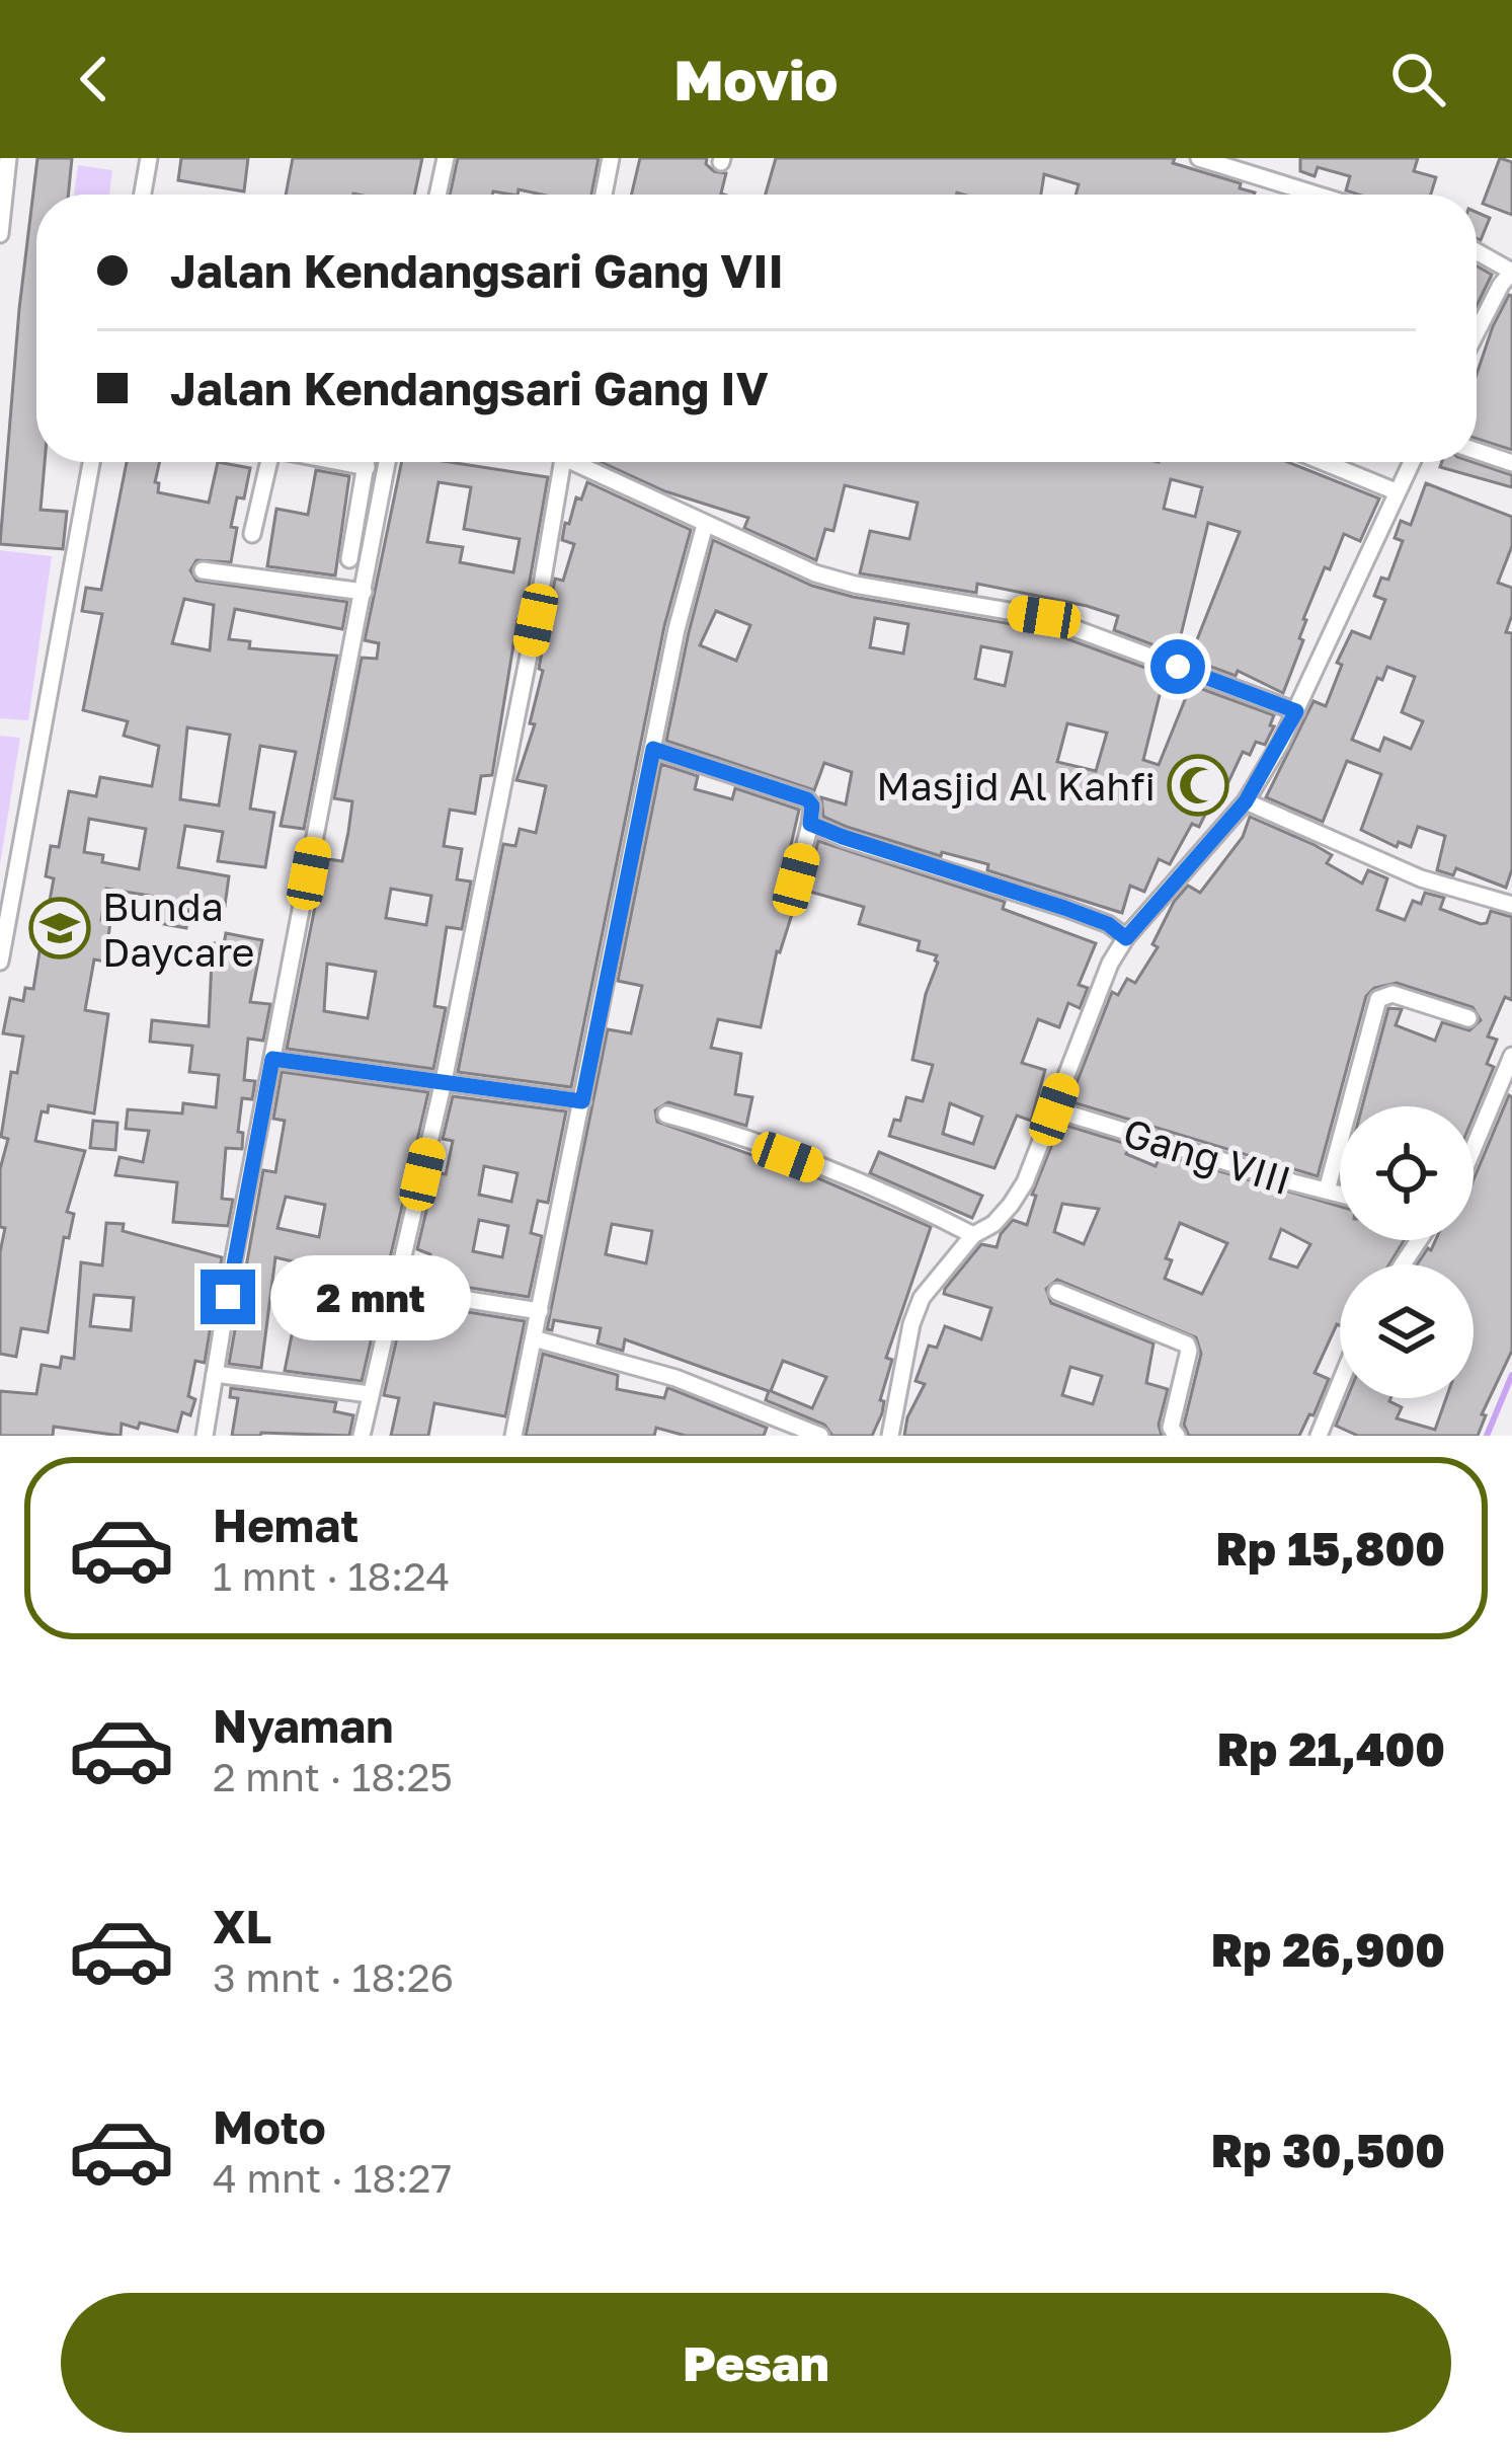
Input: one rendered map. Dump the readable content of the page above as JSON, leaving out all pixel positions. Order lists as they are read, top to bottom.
{
  "streets": {
    "street": ["Gang VIII"]
  },
  "places": {
    "mosque": ["Masjid Al Kahfi"],
    "school or university": ["Bunda Daycare"]
  },
  "page": {
    "header": "Movio",
    "banner": ["Jalan Kendangsari Gang VII", "Jalan Kendangsari Gang IV"],
    "bubble": "2 mnt",
    "list": [
      {
        "name": "Hemat",
        "note": "1 mnt · 18:24",
        "value": "Rp 15,800"
      },
      {
        "name": "Nyaman",
        "note": "2 mnt · 18:25",
        "value": "Rp 21,400"
      },
      {
        "name": "XL",
        "note": "3 mnt · 18:26",
        "value": "Rp 26,900"
      },
      {
        "name": "Moto",
        "note": "4 mnt · 18:27",
        "value": "Rp 30,500"
      }
    ],
    "buttons": "Pesan"
  }
}
